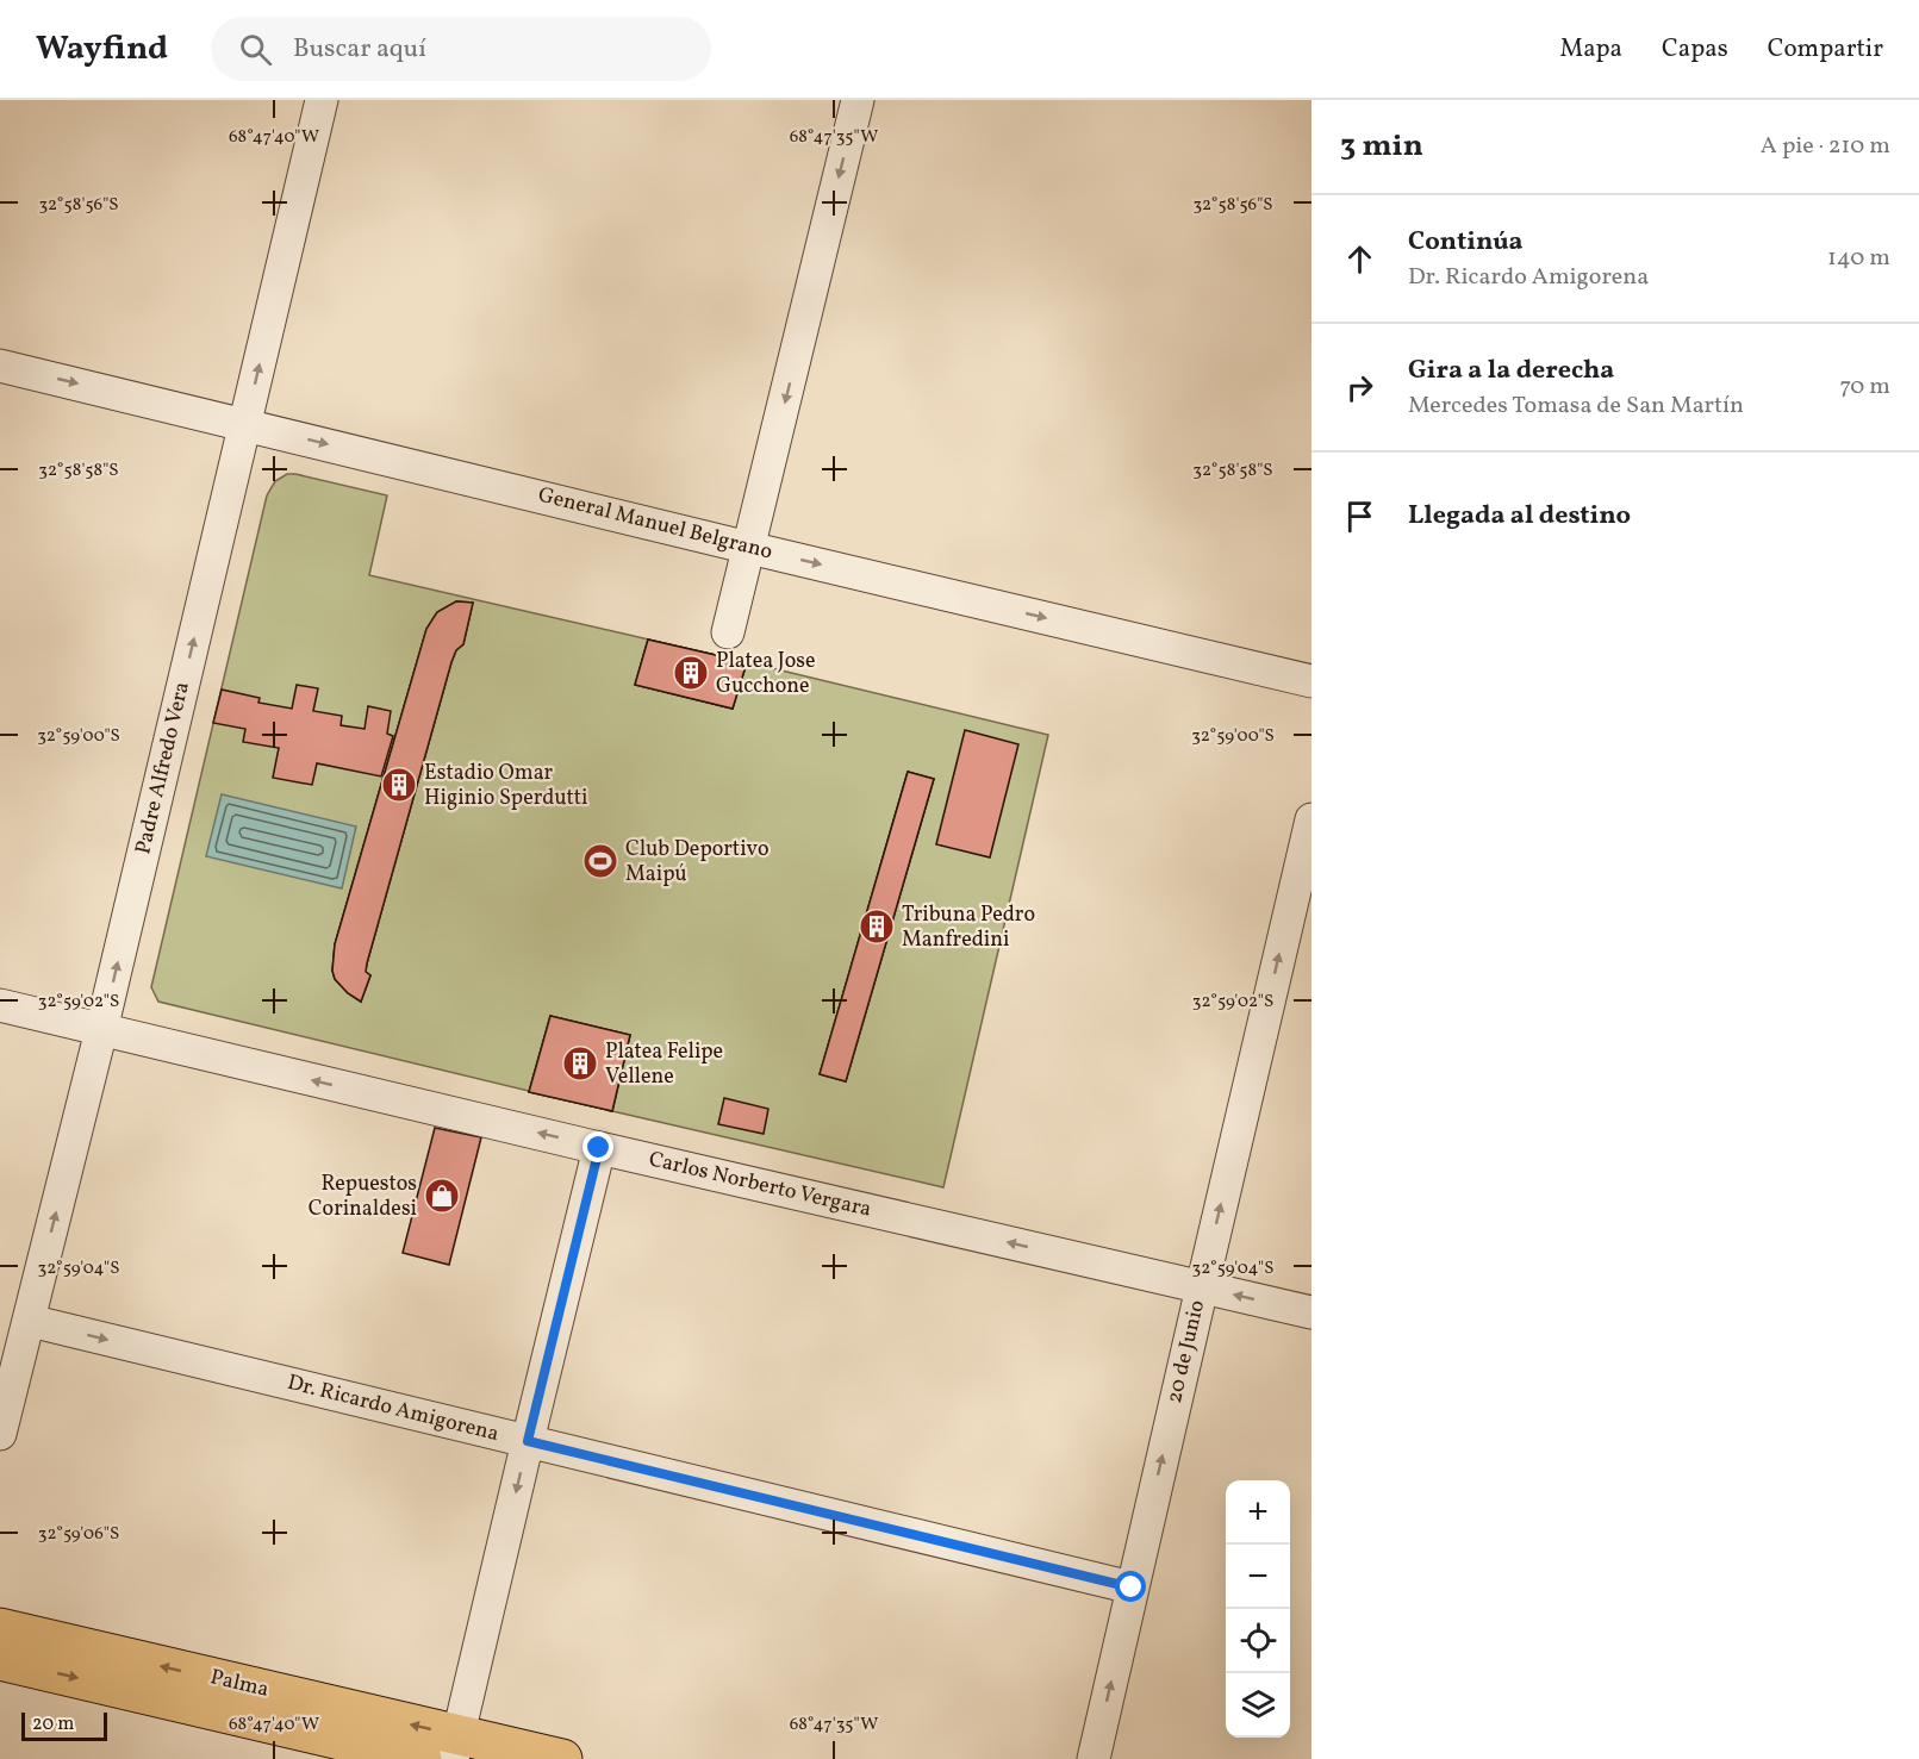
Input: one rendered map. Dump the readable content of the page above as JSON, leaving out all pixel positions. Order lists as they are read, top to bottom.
{
  "streets": {
    "main road": ["Palma"],
    "street": [
      "General Manuel Belgrano",
      "Padre Alfredo Vera",
      "Carlos Norberto Vergara",
      "20 de Junio",
      "Dr. Ricardo Amigorena"
    ]
  },
  "crossings": [
    ["General Manuel Belgrano", "Padre Alfredo Vera"],
    ["Padre Alfredo Vera", "Carlos Norberto Vergara"],
    ["Padre Alfredo Vera", "Dr. Ricardo Amigorena"],
    ["Carlos Norberto Vergara", "20 de Junio"],
    ["20 de Junio", "Dr. Ricardo Amigorena"]
  ],
  "one_way": [
    "General Manuel Belgrano",
    "Padre Alfredo Vera",
    "Carlos Norberto Vergara",
    "20 de Junio",
    "Dr. Ricardo Amigorena"
  ],
  "places": {
    "building": [
      "Platea Jose Gucchone",
      "Estadio Omar Higinio Sperdutti",
      "Tribuna Pedro Manfredini",
      "Platea Felipe Vellene"
    ],
    "sports": ["Club Deportivo Maipú"],
    "shop": ["Repuestos Corinaldesi"]
  },
  "scale_bar": "20 m",
  "page": {
    "header": "Wayfind",
    "search": "Buscar aquí",
    "nav": ["Mapa", "Capas", "Compartir"],
    "heading": ["3 min", "A pie · 210 m"],
    "list": [
      ["Continúa", "Dr. Ricardo Amigorena", "140 m"],
      ["Gira a la derecha", "Mercedes Tomasa de San Martín", "70 m"],
      "Llegada al destino"
    ],
    "map_buttons": ["+", "−"],
    "scale": "20 m"
  },
  "coordinates": [
    "68°47'40\"W",
    "68°47'35\"W",
    "32°58'56\"S",
    "32°58'58\"S",
    "32°59'00\"S",
    "32°59'02\"S",
    "32°59'04\"S",
    "32°59'06\"S"
  ]
}
